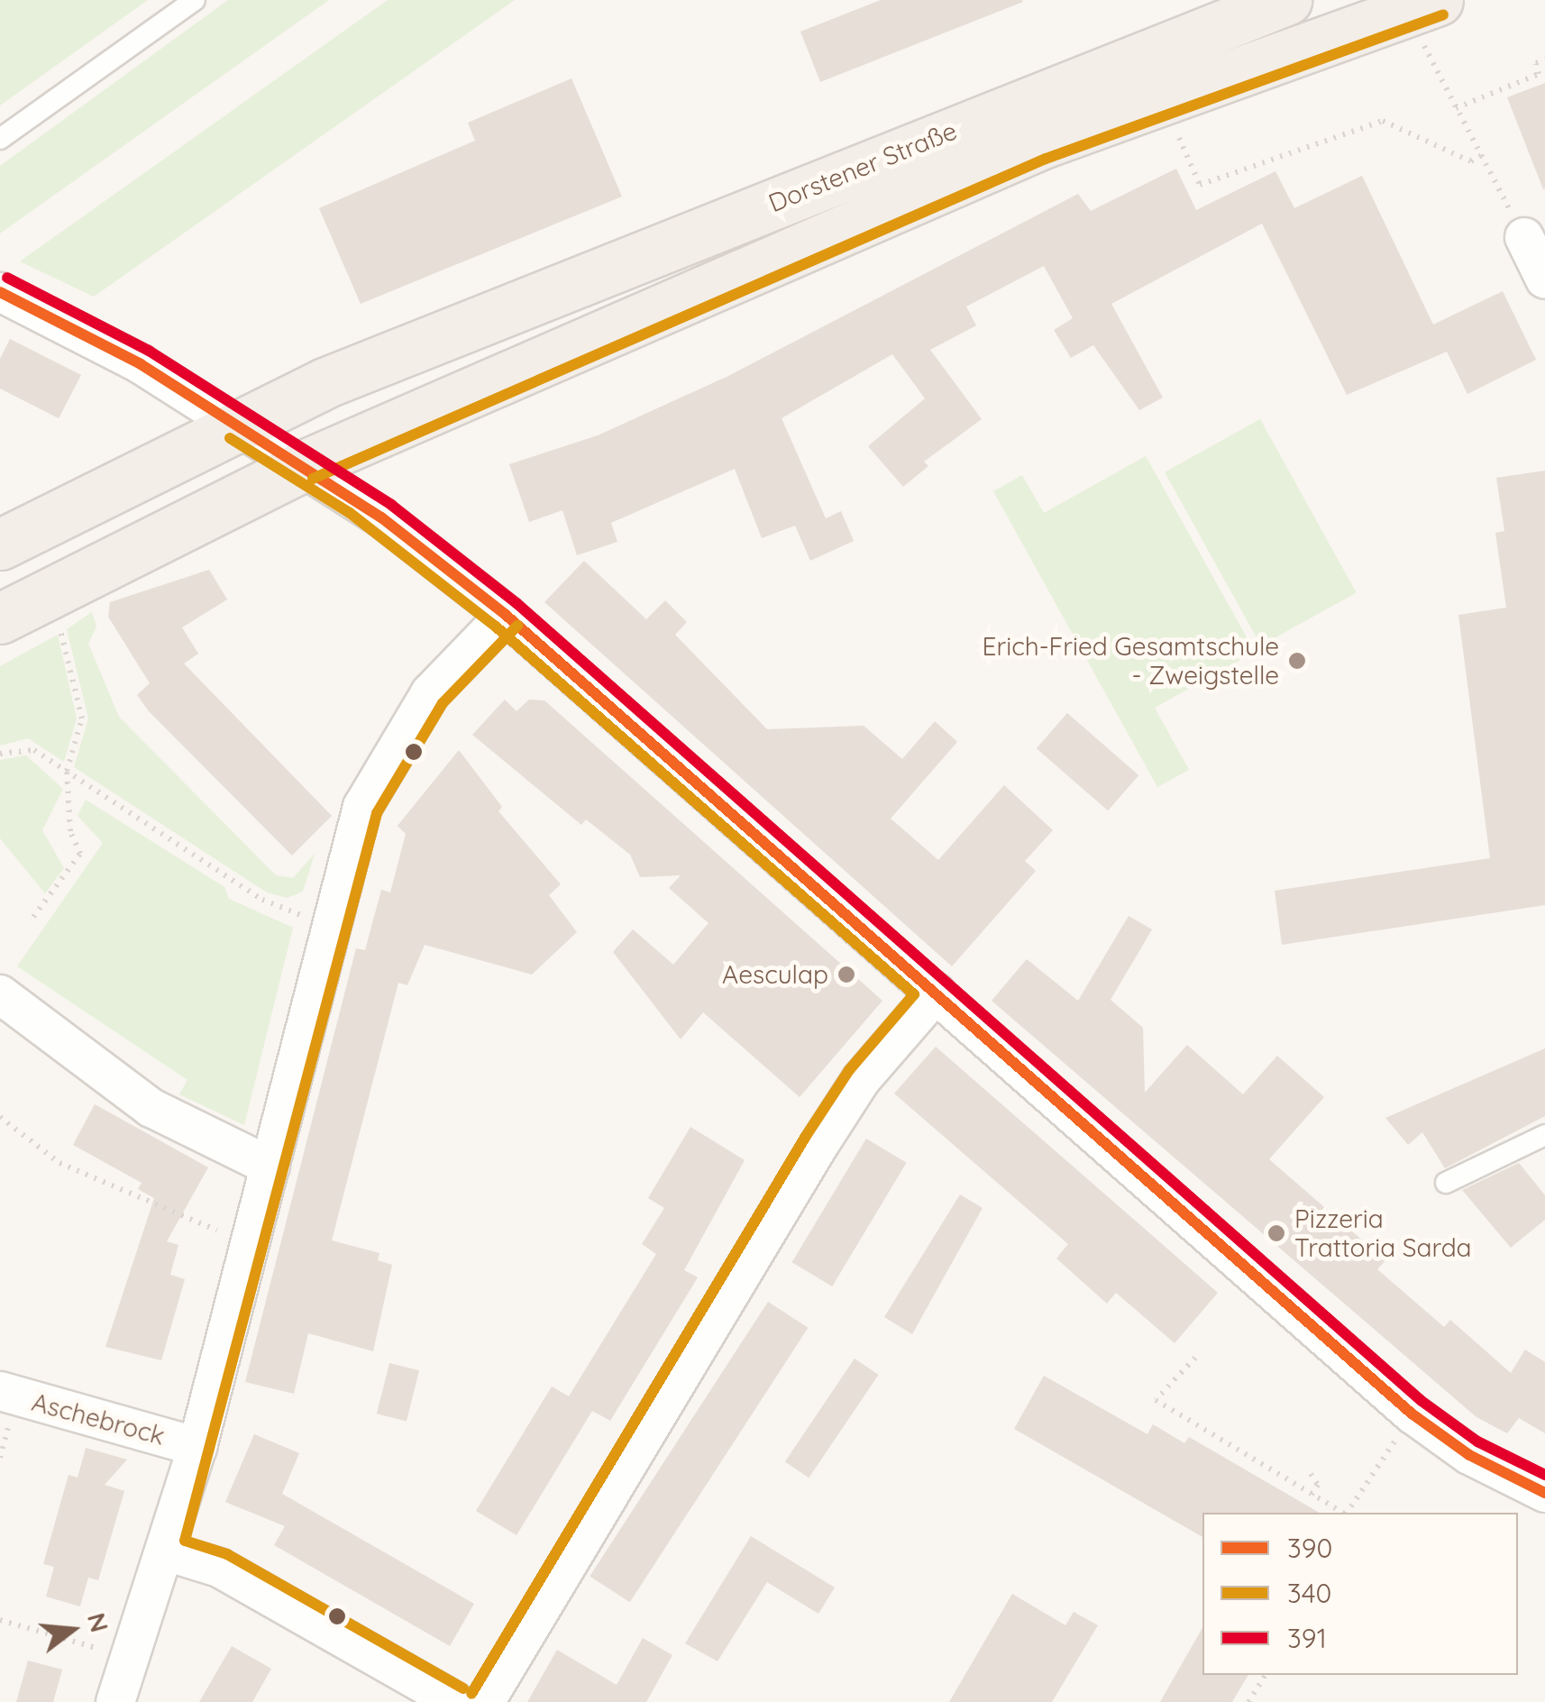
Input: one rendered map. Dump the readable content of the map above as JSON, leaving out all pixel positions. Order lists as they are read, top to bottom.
{
  "streets": {
    "main road": ["Dorstener Straße"],
    "street": ["Aschebrock"]
  },
  "places": ["Erich-Fried Gesamtschule - Zweigstelle", "Aesculap", "Pizzeria Trattoria Sarda"],
  "lines": ["transit line 340", "transit line 391", "transit line 390"],
  "legend": ["390", "340", "391"],
  "north": "right"
}
